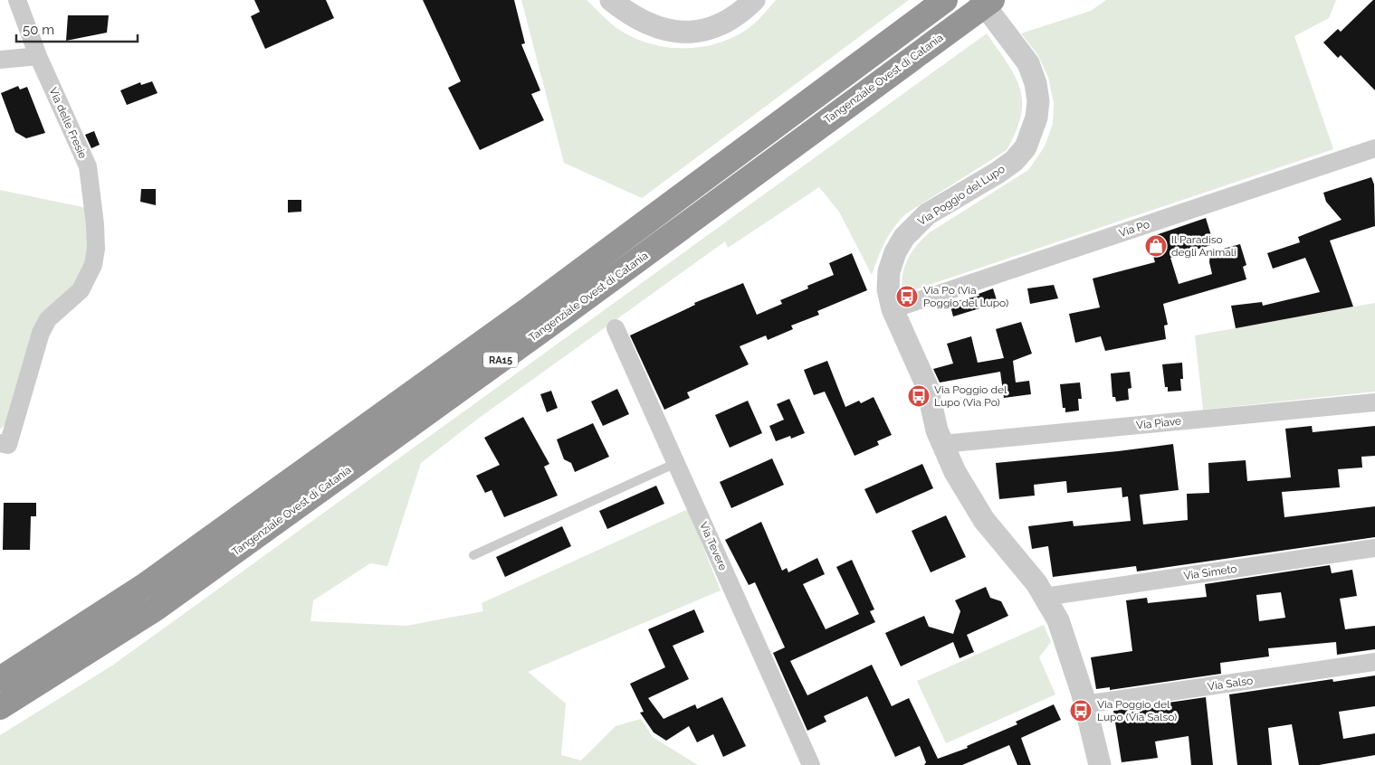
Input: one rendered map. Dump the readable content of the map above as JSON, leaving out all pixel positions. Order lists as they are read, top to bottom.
{
  "streets": {
    "highway": ["Tangenziale Ovest di Catania", "RA15"],
    "street": [
      "Via delle Fresie",
      "Via Poggio del Lupo",
      "Via Po",
      "Via Piave",
      "Via Tevere",
      "Via Simeto",
      "Via Salso"
    ]
  },
  "crossings": [
    ["Via Poggio del Lupo", "Via Po"],
    ["Via Poggio del Lupo", "Via Piave"],
    ["Via Poggio del Lupo", "Via Simeto"],
    ["Via Poggio del Lupo", "Via Salso"]
  ],
  "places": {
    "shop": ["Il Paradiso degli Animali"],
    "bus stop": ["Via Po (Via Poggio del Lupo)", "Via Poggio del Lupo (Via Po)", "Via Poggio del Lupo (Via Salso)"]
  },
  "scale_bar": "50 m"
}
